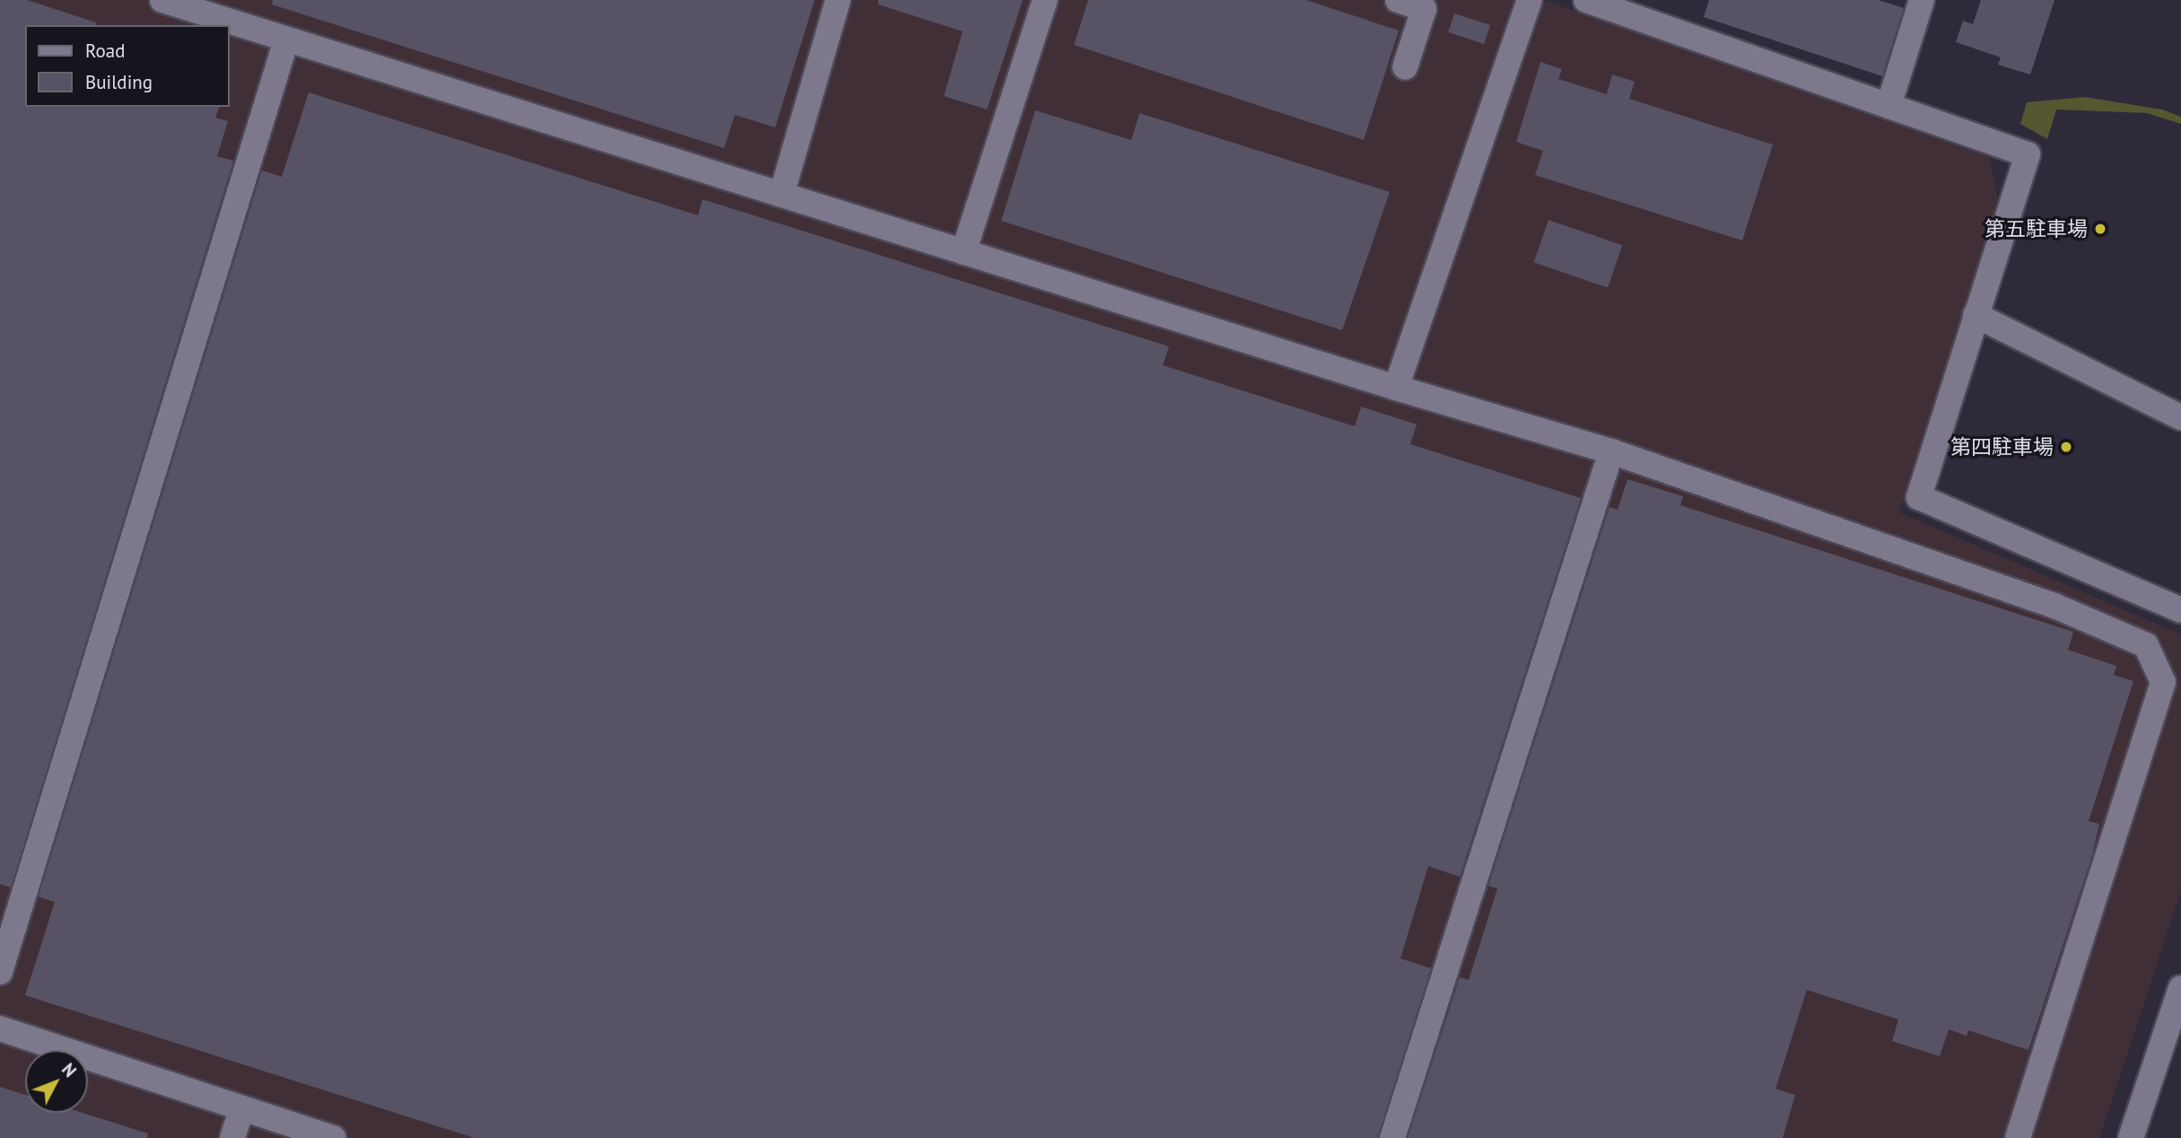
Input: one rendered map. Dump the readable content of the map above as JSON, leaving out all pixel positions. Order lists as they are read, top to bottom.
{
  "places": ["第五駐車場", "第四駐車場"],
  "legend": ["Road", "Building"],
  "north": "top right"
}
